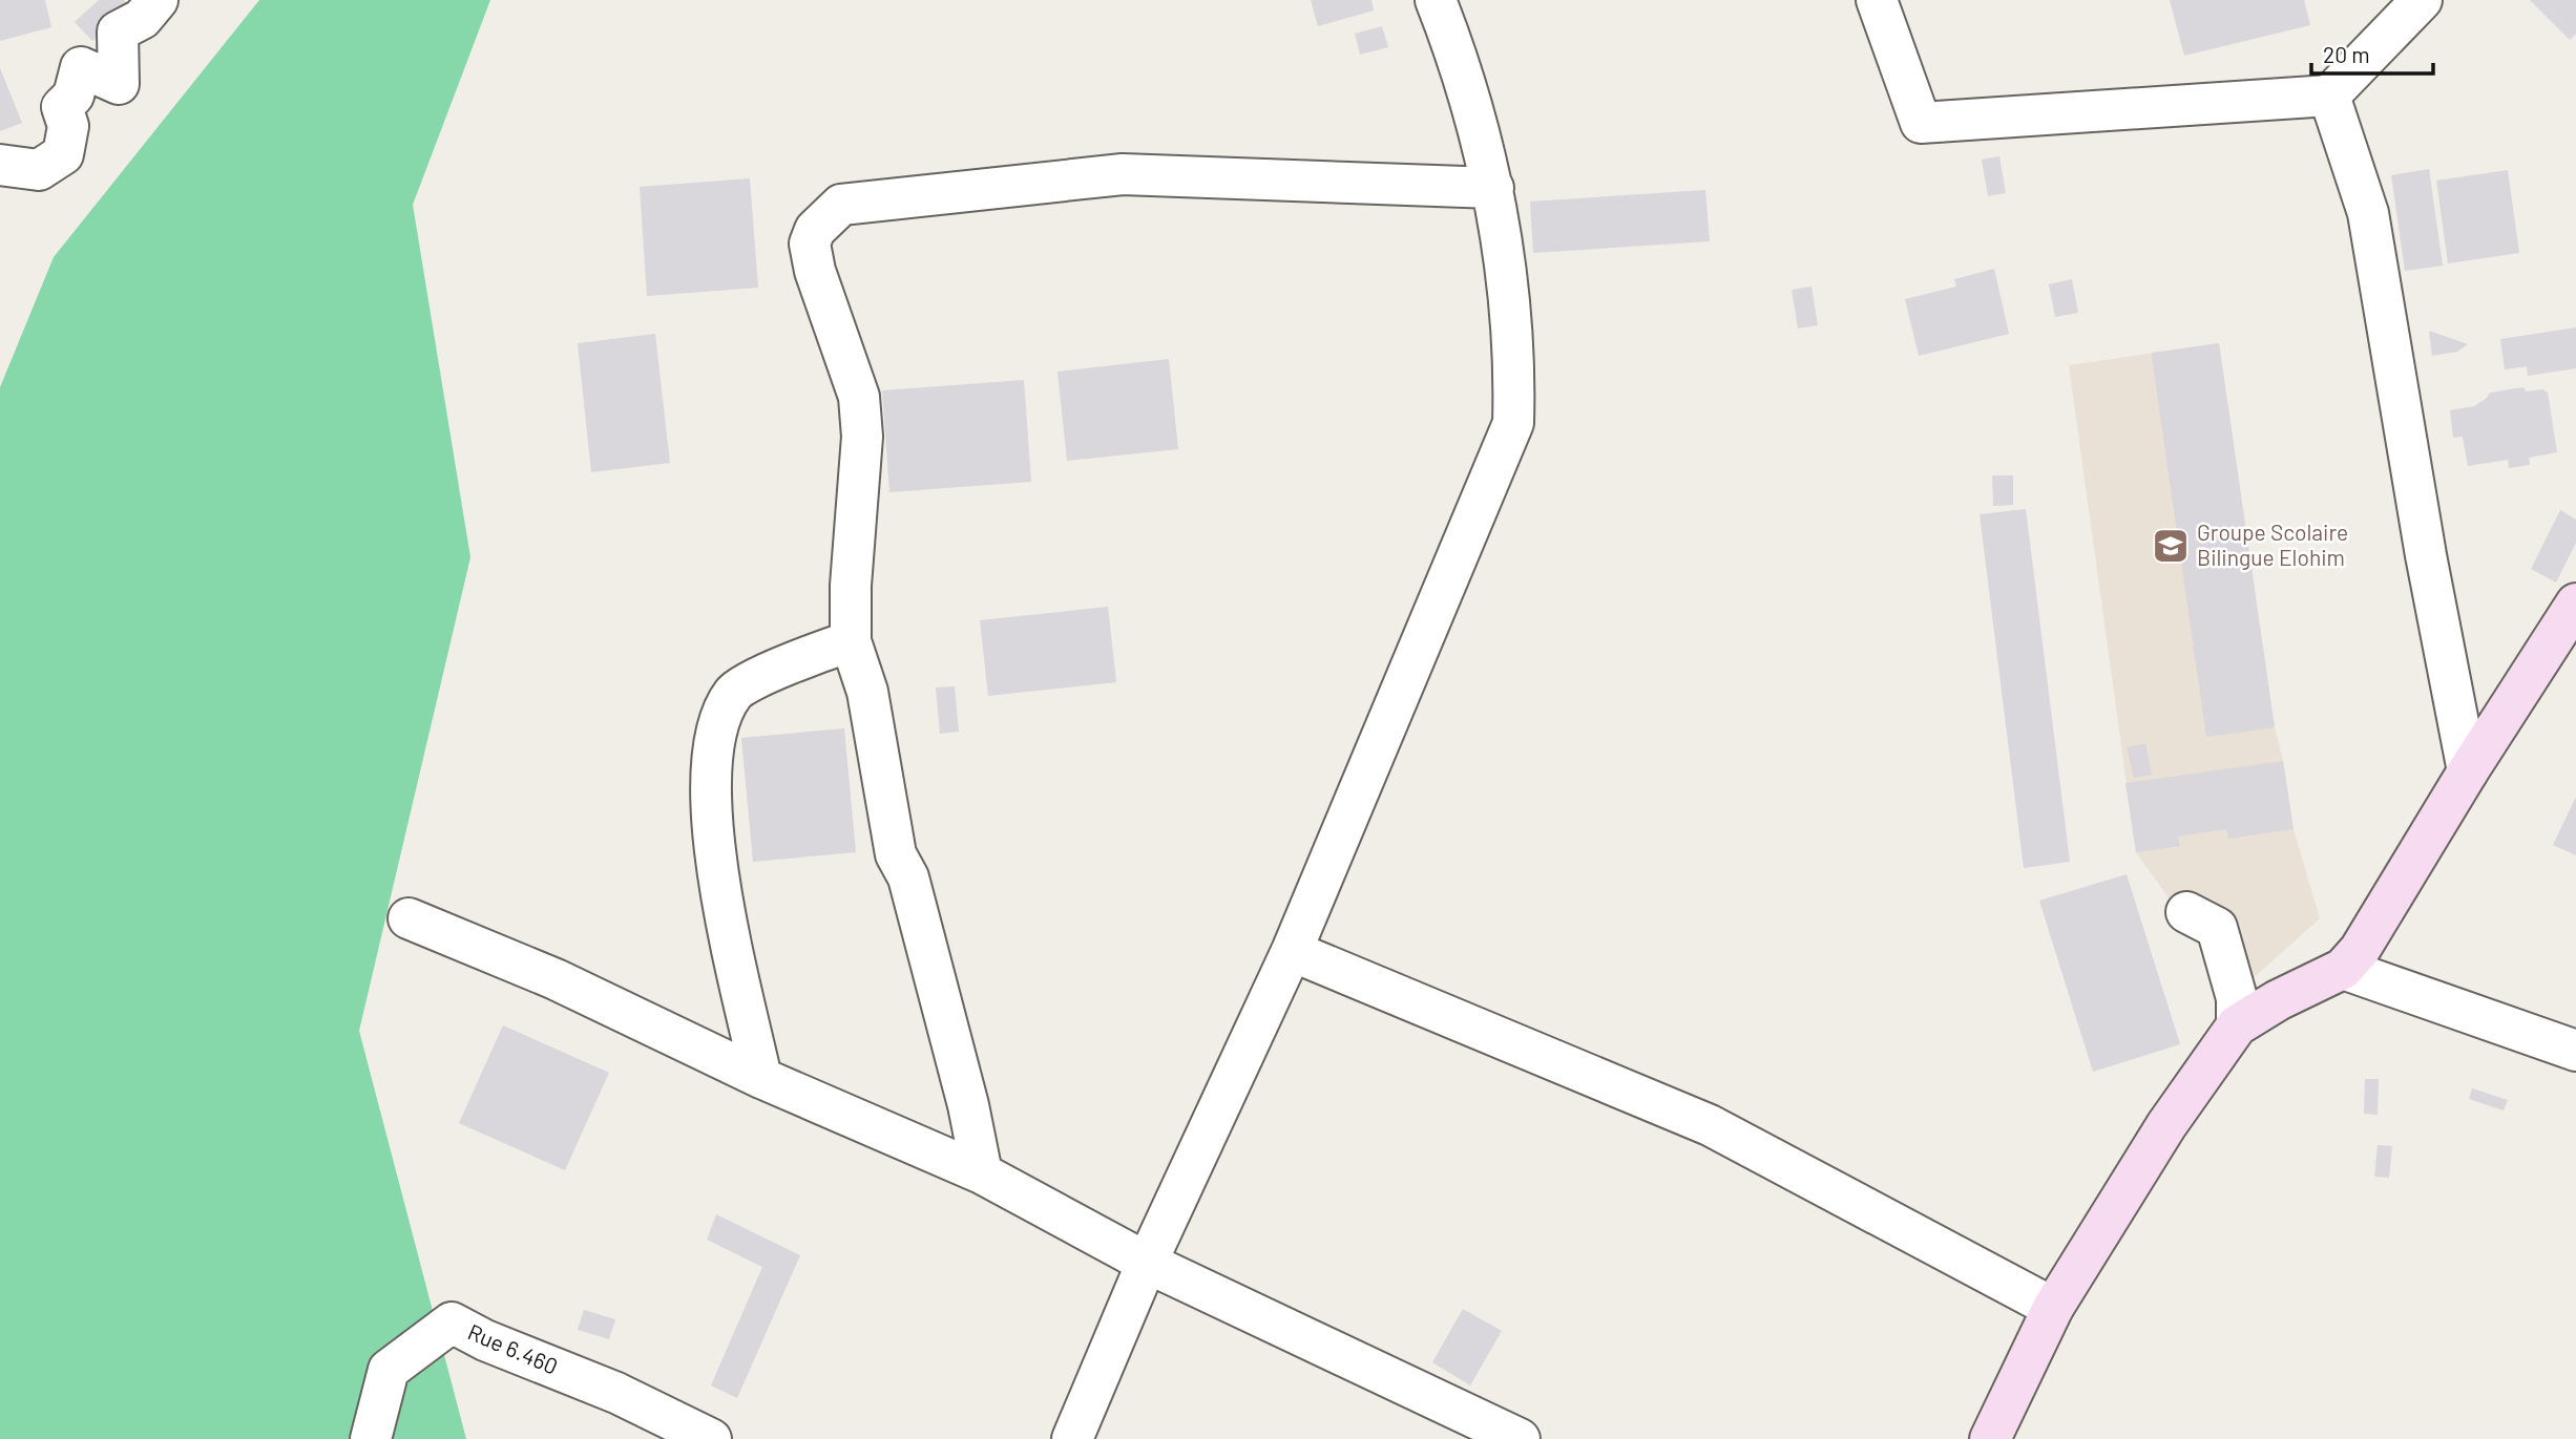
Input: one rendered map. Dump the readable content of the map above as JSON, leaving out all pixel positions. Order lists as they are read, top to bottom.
{
  "streets": {
    "street": ["Rue 6.460"]
  },
  "places": {
    "school or university": ["Groupe Scolaire Bilingue Elohim"]
  },
  "scale_bar": "20 m"
}
